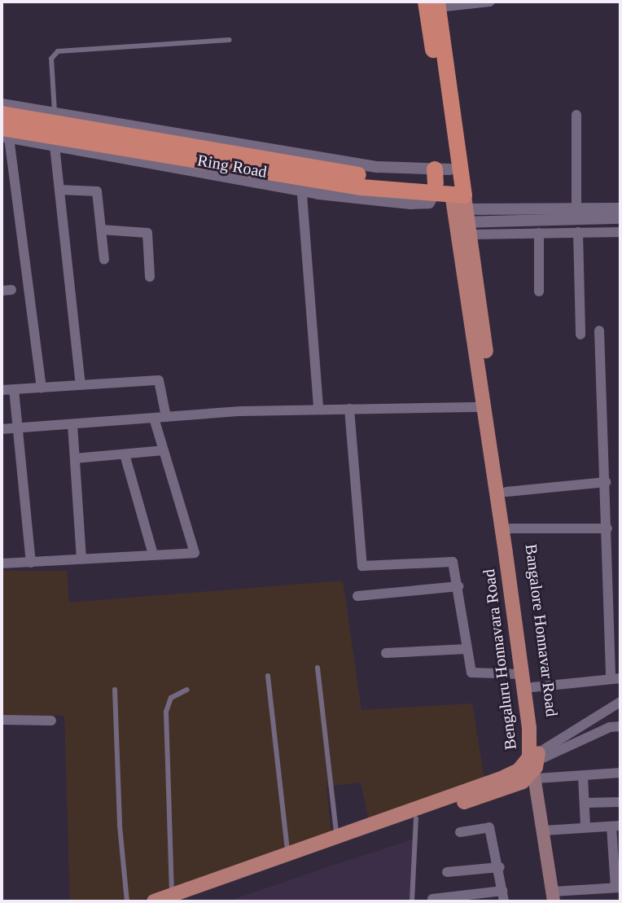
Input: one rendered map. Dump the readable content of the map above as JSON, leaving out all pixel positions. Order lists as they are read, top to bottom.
{
  "streets": {
    "highway": ["Ring Road"],
    "main road": ["Bangalore Honnavar Road", "Bengaluru Honnavara Road"]
  },
  "crossings": [
    ["Ring Road", "Bangalore Honnavar Road"],
    ["Ring Road", "Bengaluru Honnavara Road"],
    ["Bangalore Honnavar Road", "Bengaluru Honnavara Road"]
  ]
}
